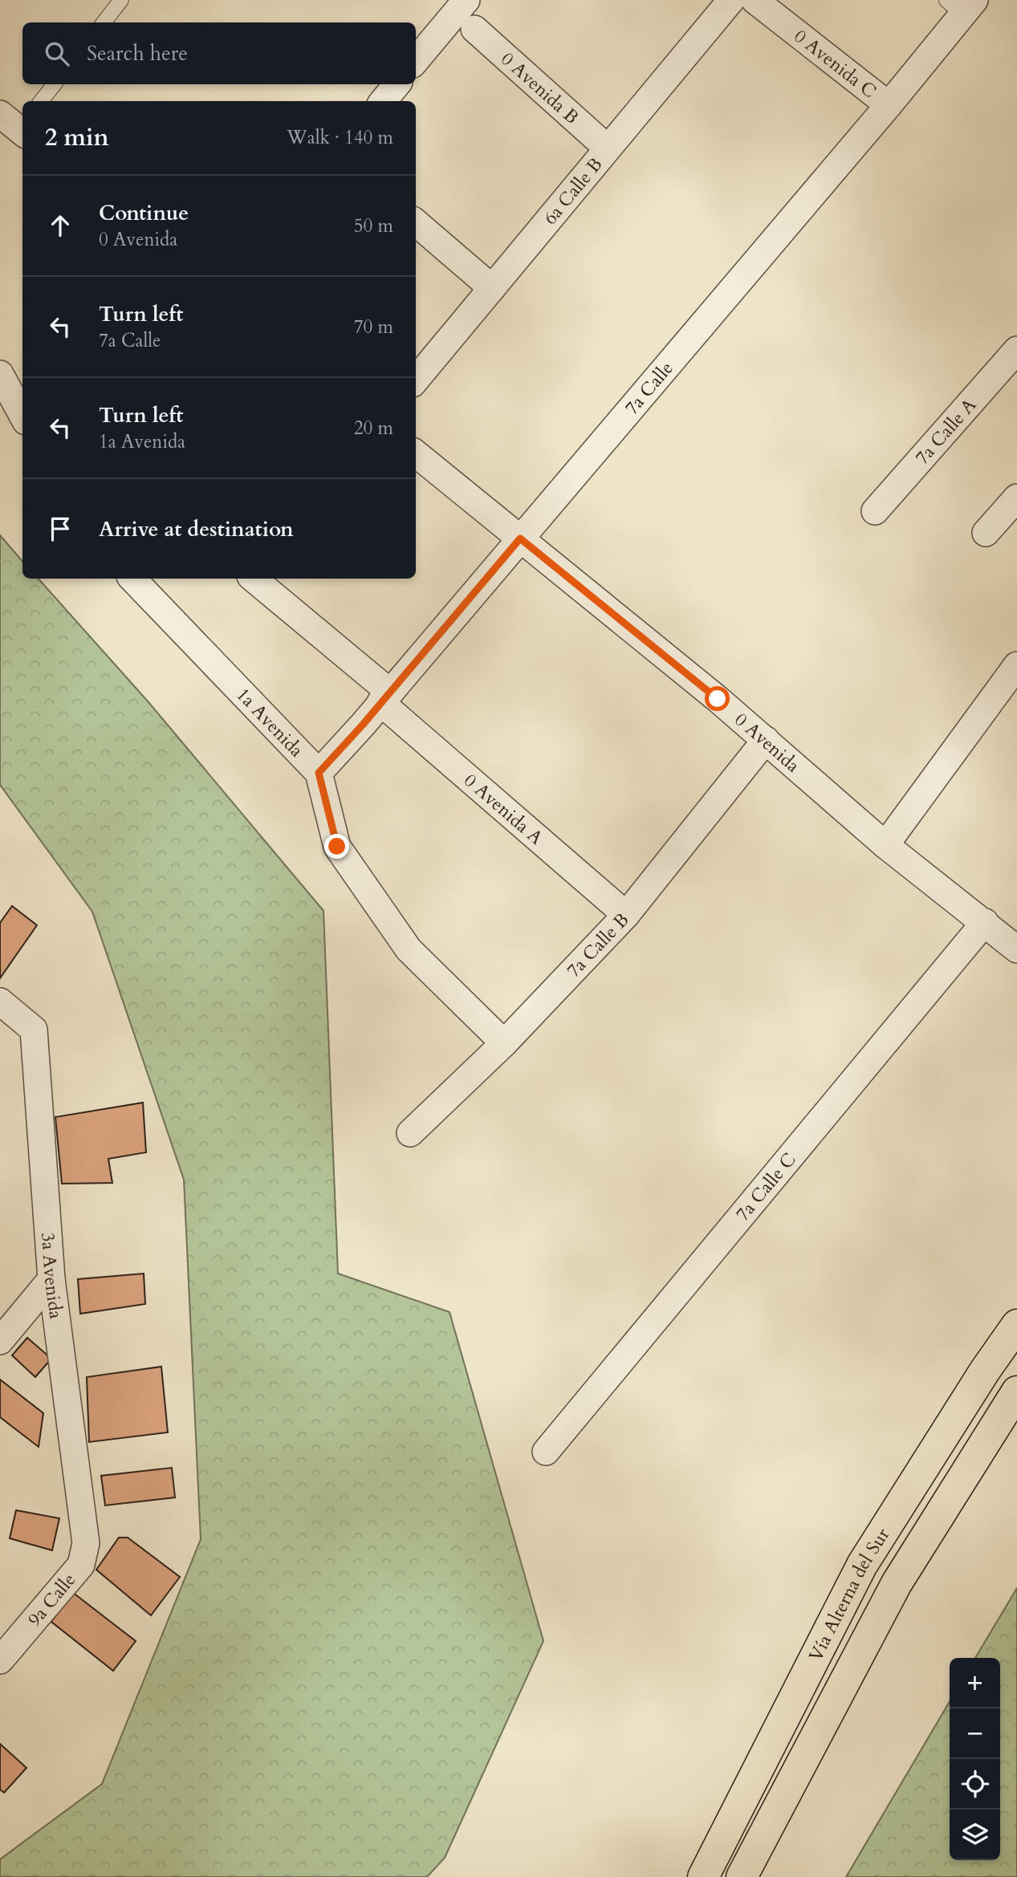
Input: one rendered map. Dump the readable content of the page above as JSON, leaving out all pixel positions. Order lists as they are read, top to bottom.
{
  "streets": {
    "highway": ["Vía Alterna del Sur"],
    "street": [
      "0 Avenida C",
      "0 Avenida B",
      "6a Calle B",
      "7a Calle",
      "7a Calle A",
      "1a Avenida",
      "0 Avenida",
      "0 Avenida A",
      "7a Calle B",
      "7a Calle C",
      "3a Avenida",
      "9a Calle"
    ]
  },
  "crossings": [
    ["0 Avenida C", "7a Calle"],
    ["0 Avenida B", "6a Calle B"],
    ["7a Calle", "1a Avenida"],
    ["7a Calle", "0 Avenida"],
    ["7a Calle", "0 Avenida A"],
    ["1a Avenida", "7a Calle B"],
    ["0 Avenida", "7a Calle B"],
    ["0 Avenida", "7a Calle C"],
    ["0 Avenida A", "7a Calle B"],
    ["3a Avenida", "9a Calle"]
  ],
  "page": {
    "search": "Search here",
    "heading": ["2 min", "Walk · 140 m"],
    "list": [
      ["Continue", "0 Avenida", "50 m"],
      ["Turn left", "7a Calle", "70 m"],
      ["Turn left", "1a Avenida", "20 m"],
      "Arrive at destination"
    ],
    "map_buttons": ["+", "−"]
  }
}
